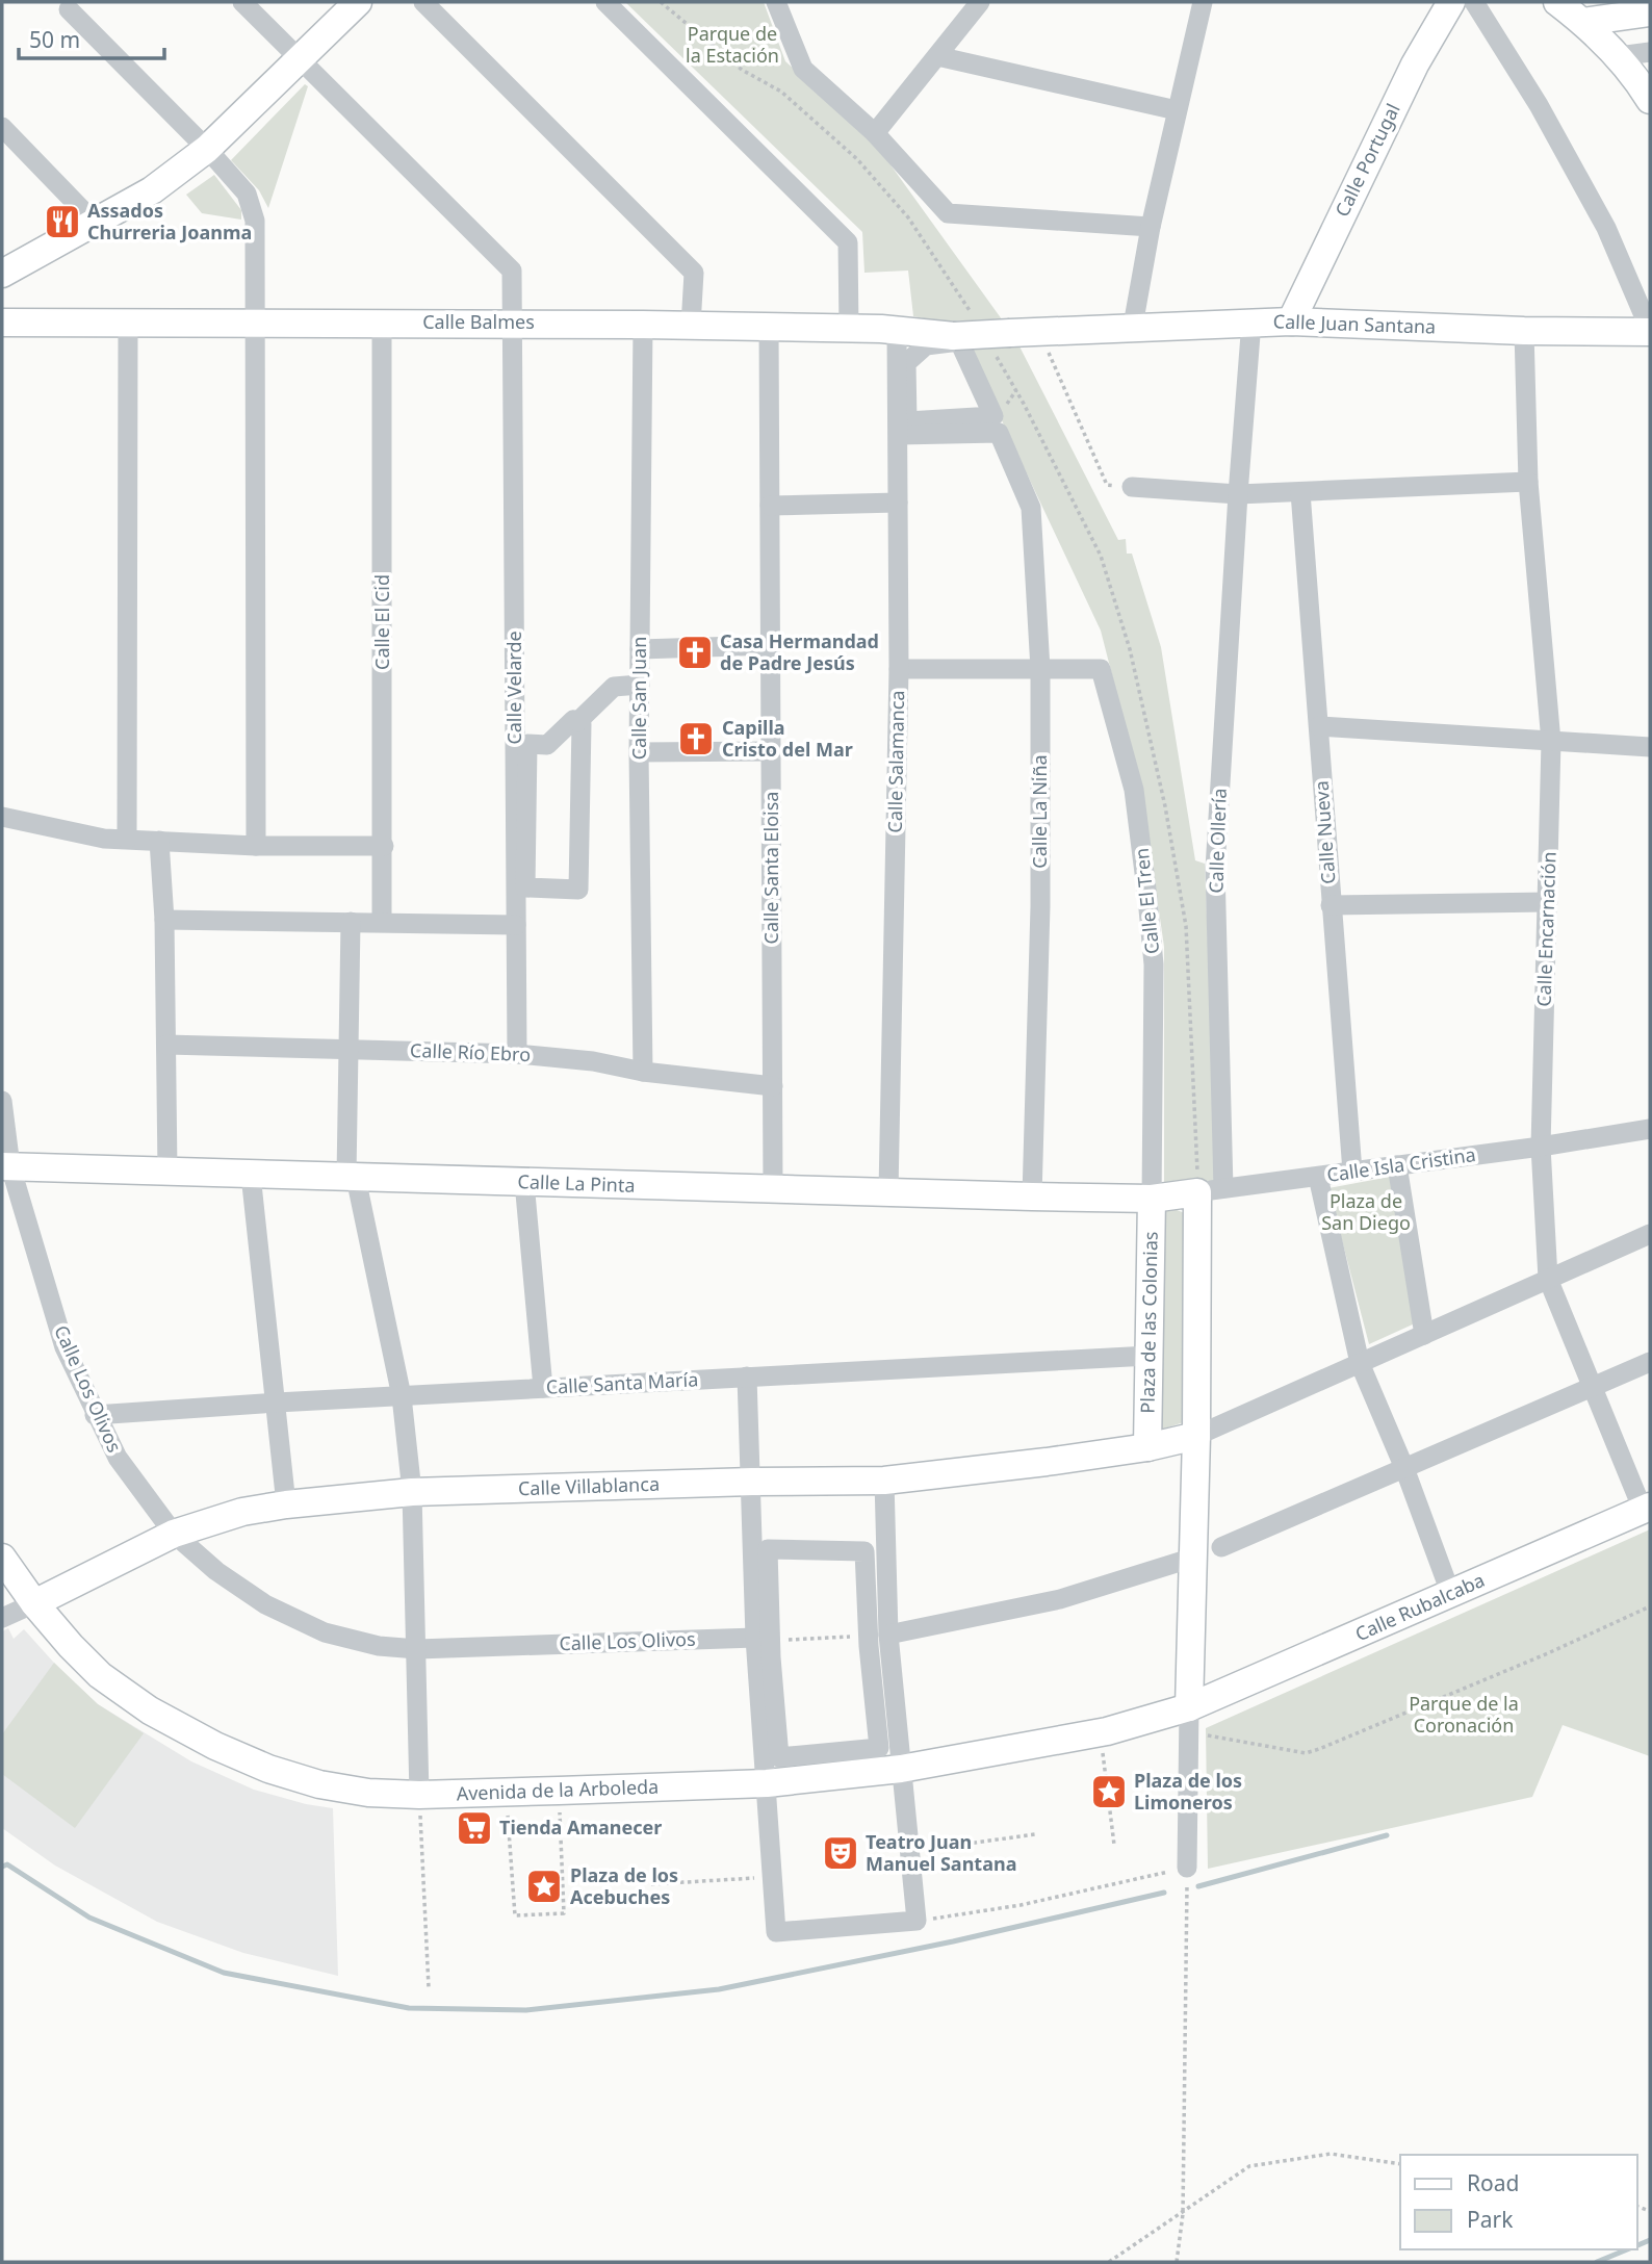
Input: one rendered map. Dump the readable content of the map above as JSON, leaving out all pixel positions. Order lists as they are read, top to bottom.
{
  "streets": {
    "street": [
      "Calle Portugal",
      "Calle Balmes",
      "Calle Juan Santana",
      "Calle El Cid",
      "Calle Velarde",
      "Calle San Juan",
      "Calle Salamanca",
      "Calle La Niña",
      "Calle Nueva",
      "Calle Ollería",
      "Calle Santa Eloisa",
      "Calle El Tren",
      "Calle Encarnación",
      "Calle Río Ebro",
      "Calle Isla Cristina",
      "Calle La Pinta",
      "Plaza de las Colonias",
      "Calle Santa María",
      "Calle Los Olivos",
      "Calle Villablanca",
      "Calle Rubalcaba",
      "Avenida de la Arboleda"
    ]
  },
  "crossings": [
    ["Calle Portugal", "Calle Juan Santana"],
    ["Calle Balmes", "Calle Juan Santana"],
    ["Calle Balmes", "Calle El Cid"],
    ["Calle Balmes", "Calle Velarde"],
    ["Calle Balmes", "Calle San Juan"],
    ["Calle Balmes", "Calle Salamanca"],
    ["Calle Balmes", "Calle Santa Eloisa"],
    ["Calle Juan Santana", "Calle Ollería"],
    ["Calle Juan Santana", "Calle Encarnación"],
    ["Calle Velarde", "Calle Río Ebro"],
    ["Calle San Juan", "Calle Río Ebro"],
    ["Calle Salamanca", "Calle La Niña"],
    ["Calle Salamanca", "Calle La Pinta"],
    ["Calle La Niña", "Calle El Tren"],
    ["Calle La Niña", "Calle La Pinta"],
    ["Calle Nueva", "Calle Isla Cristina"],
    ["Calle Ollería", "Calle Isla Cristina"],
    ["Calle Santa Eloisa", "Calle Río Ebro"],
    ["Calle Santa Eloisa", "Calle La Pinta"],
    ["Calle El Tren", "Calle Isla Cristina"],
    ["Calle El Tren", "Calle La Pinta"],
    ["Calle El Tren", "Plaza de las Colonias"],
    ["Calle Encarnación", "Calle Isla Cristina"],
    ["Calle Encarnación", "Calle Rubalcaba"],
    ["Calle Isla Cristina", "Calle La Pinta"],
    ["Calle Isla Cristina", "Plaza de las Colonias"],
    ["Calle La Pinta", "Plaza de las Colonias"],
    ["Calle La Pinta", "Calle Los Olivos"],
    ["Plaza de las Colonias", "Calle Santa María"],
    ["Plaza de las Colonias", "Calle Villablanca"],
    ["Calle Santa María", "Calle Los Olivos"],
    ["Calle Los Olivos", "Calle Villablanca"],
    ["Calle Villablanca", "Avenida de la Arboleda"],
    ["Calle Rubalcaba", "Avenida de la Arboleda"]
  ],
  "parks": ["Parque de la Estación", "Plaza de San Diego", "Parque de la Coronación"],
  "places": {
    "restaurant": ["Assados Churreria Joanma"],
    "church": ["Casa Hermandad de Padre Jesús", "Capilla Cristo del Mar"],
    "place": ["Plaza de los Limoneros", "Plaza de los Acebuches"],
    "supermarket": ["Tienda Amanecer"],
    "theatre": ["Teatro Juan Manuel Santana"]
  },
  "legend": ["Road", "Park"],
  "scale_bar": "50 m"
}
